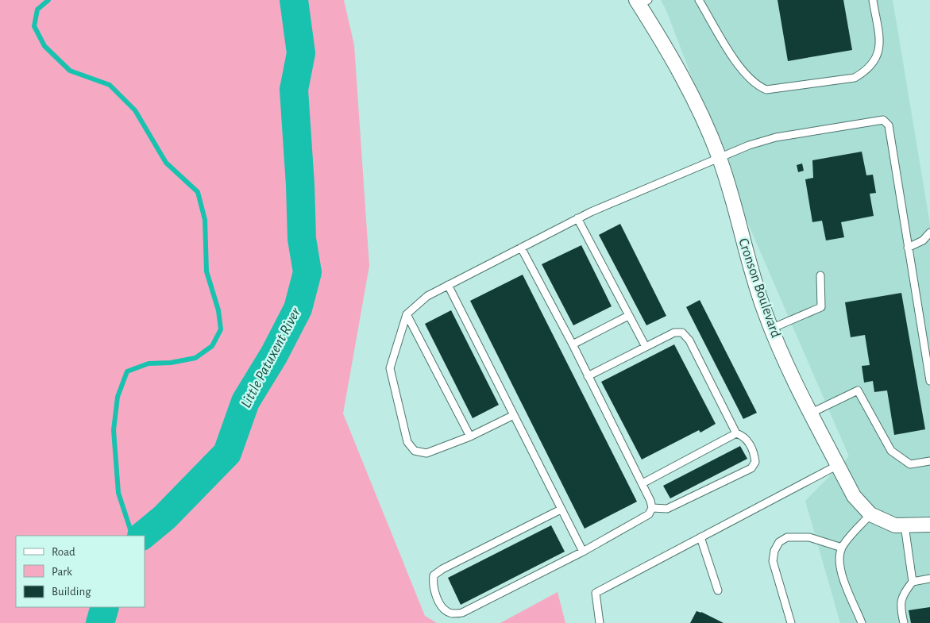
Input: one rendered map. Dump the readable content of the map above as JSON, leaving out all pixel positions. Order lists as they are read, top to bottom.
{
  "streets": {
    "street": ["Cronson Boulevard"]
  },
  "water": ["Little Patuxent River"],
  "legend": ["Road", "Park", "Building"]
}
